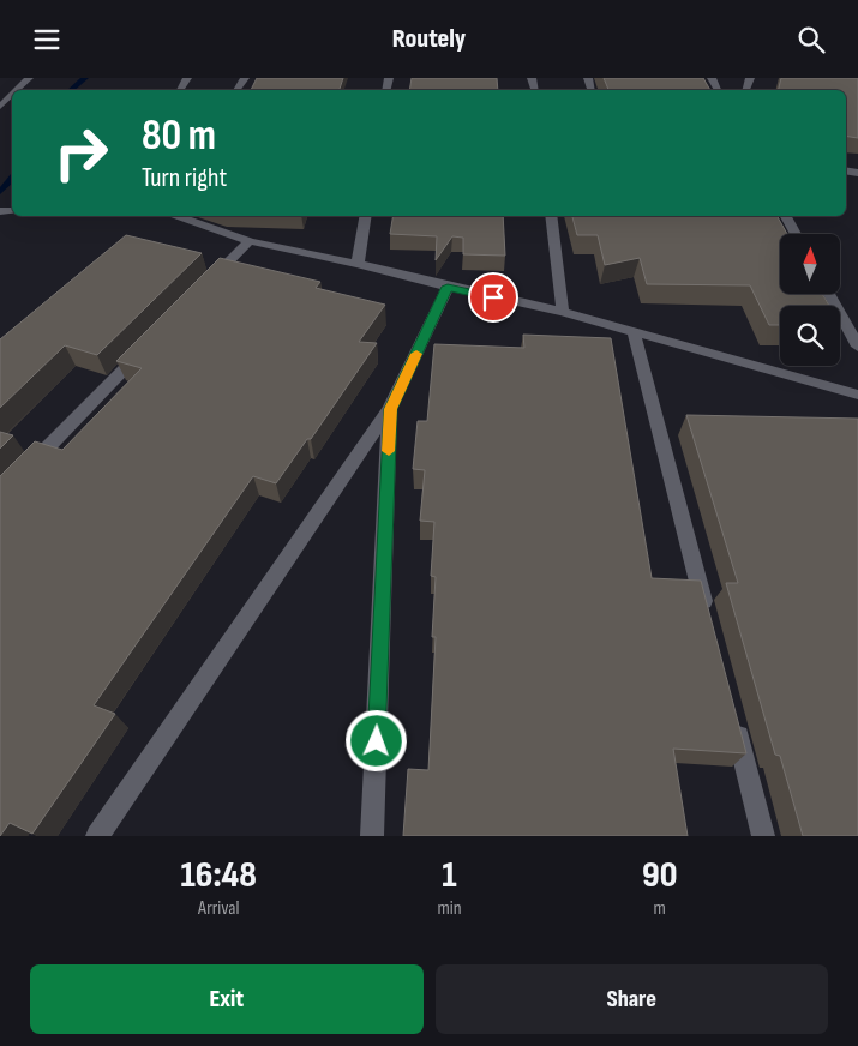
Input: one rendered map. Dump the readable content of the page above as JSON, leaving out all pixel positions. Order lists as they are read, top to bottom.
{
  "north": "top",
  "page": {
    "header": "Routely",
    "turn": ["80 m", "Turn right"],
    "eta": [
      "16:48",
      "Arrival",
      "1",
      "min",
      "90",
      "m"
    ],
    "buttons": ["Exit", "Share"]
  }
}
